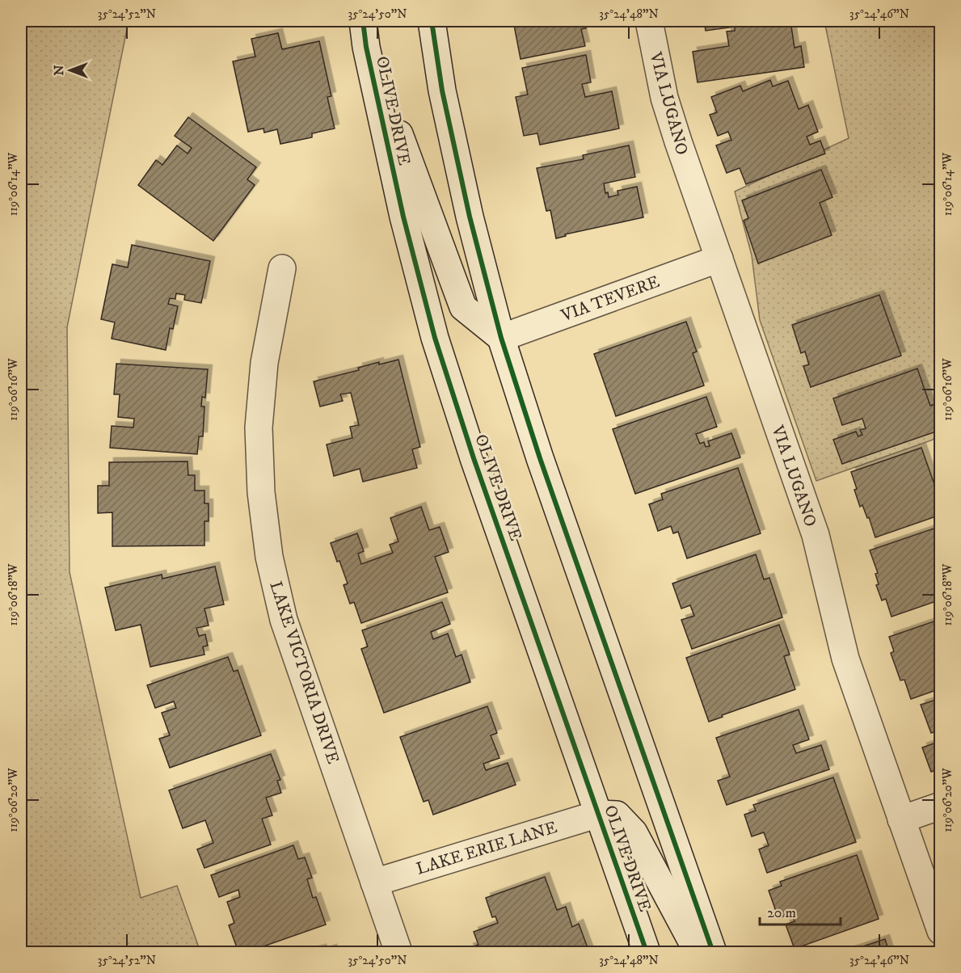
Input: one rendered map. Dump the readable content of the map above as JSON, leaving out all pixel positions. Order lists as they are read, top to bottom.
{
  "streets": {
    "main road": [
      "VIA LUGANO",
      "OLIVE DRIVE",
      "VIA TEVERE",
      "LAKE VICTORIA DRIVE",
      "LAKE ERIE LANE"
    ]
  },
  "crossings": [
    ["VIA LUGANO", "VIA TEVERE"],
    ["OLIVE DRIVE", "LAKE ERIE LANE"],
    ["LAKE VICTORIA DRIVE", "LAKE ERIE LANE"]
  ],
  "scale_bar": "20 m",
  "north": "left",
  "coordinates": [
    "35°24'52\"N",
    "35°24'50\"N",
    "35°24'48\"N",
    "35°24'46\"N",
    "119°06'14\"W",
    "119°06'16\"W",
    "119°06'18\"W",
    "119°06'20\"W"
  ]
}
